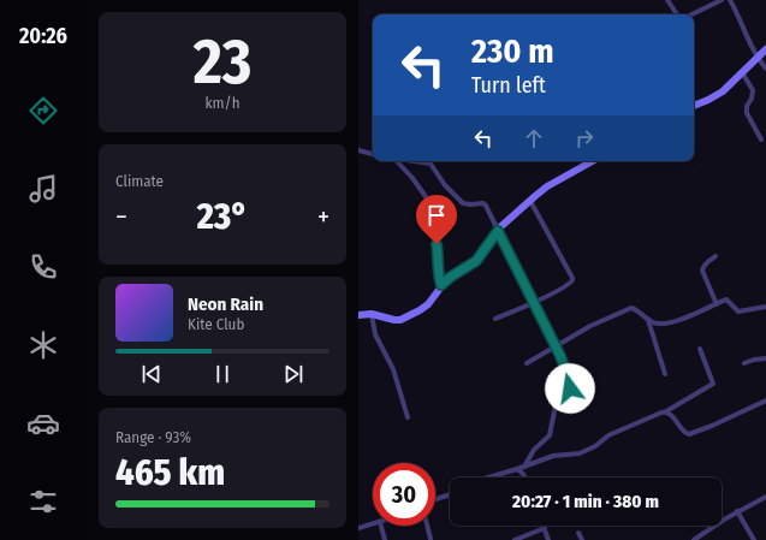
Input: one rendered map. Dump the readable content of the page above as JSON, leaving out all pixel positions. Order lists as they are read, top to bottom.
{
  "page": {
    "tabs": "20:26",
    "tile": [
      ["23", "km/h"],
      "Climate",
      ["Range · 93%", "465 km"]
    ],
    "turn": ["230 m", "Turn left"],
    "heat": ["−", "23°", "+"],
    "song": ["Neon Rain", "Kite Club"],
    "limit": "30",
    "trip": "20:27 · 1 min · 380 m"
  }
}
